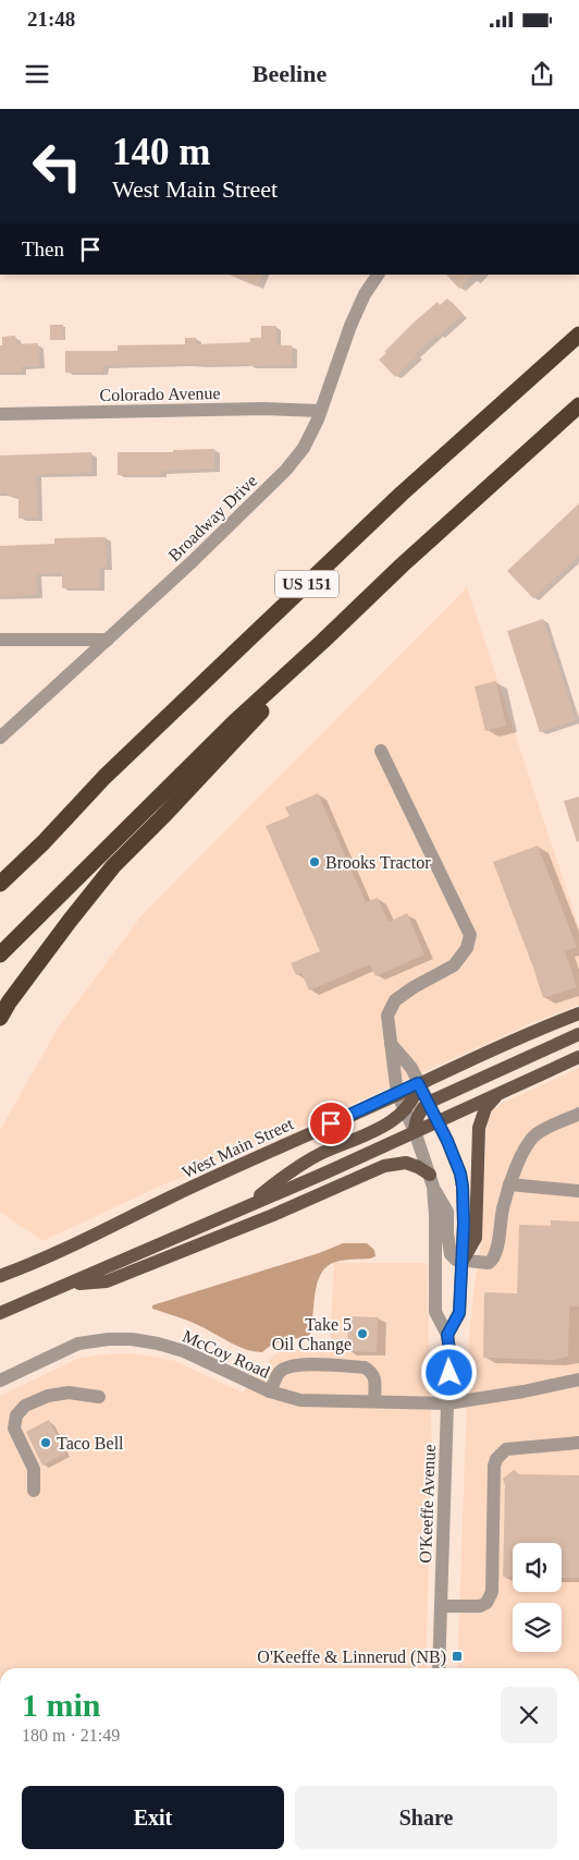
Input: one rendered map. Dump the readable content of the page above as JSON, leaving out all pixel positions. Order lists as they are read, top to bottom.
{
  "streets": {
    "highway": ["US 151"],
    "main road": ["West Main Street"],
    "street": [
      "Colorado Avenue",
      "Broadway Drive",
      "McCoy Road",
      "O'Keeffe Avenue"
    ]
  },
  "crossings": [
    ["Colorado Avenue", "Broadway Drive"],
    ["West Main Street", "O'Keeffe Avenue"],
    ["McCoy Road", "O'Keeffe Avenue"]
  ],
  "places": {
    "other": ["Brooks Tractor", "Take 5 Oil Change", "Taco Bell"],
    "transit": ["O'Keeffe & Linnerud (NB)"]
  },
  "page": {
    "status": "21:48",
    "header": "Beeline",
    "turn": ["140 m", "West Main Street"],
    "then": "Then",
    "heading": ["1 min", "180 m · 21:49"],
    "buttons": ["Exit", "Share"]
  }
}
